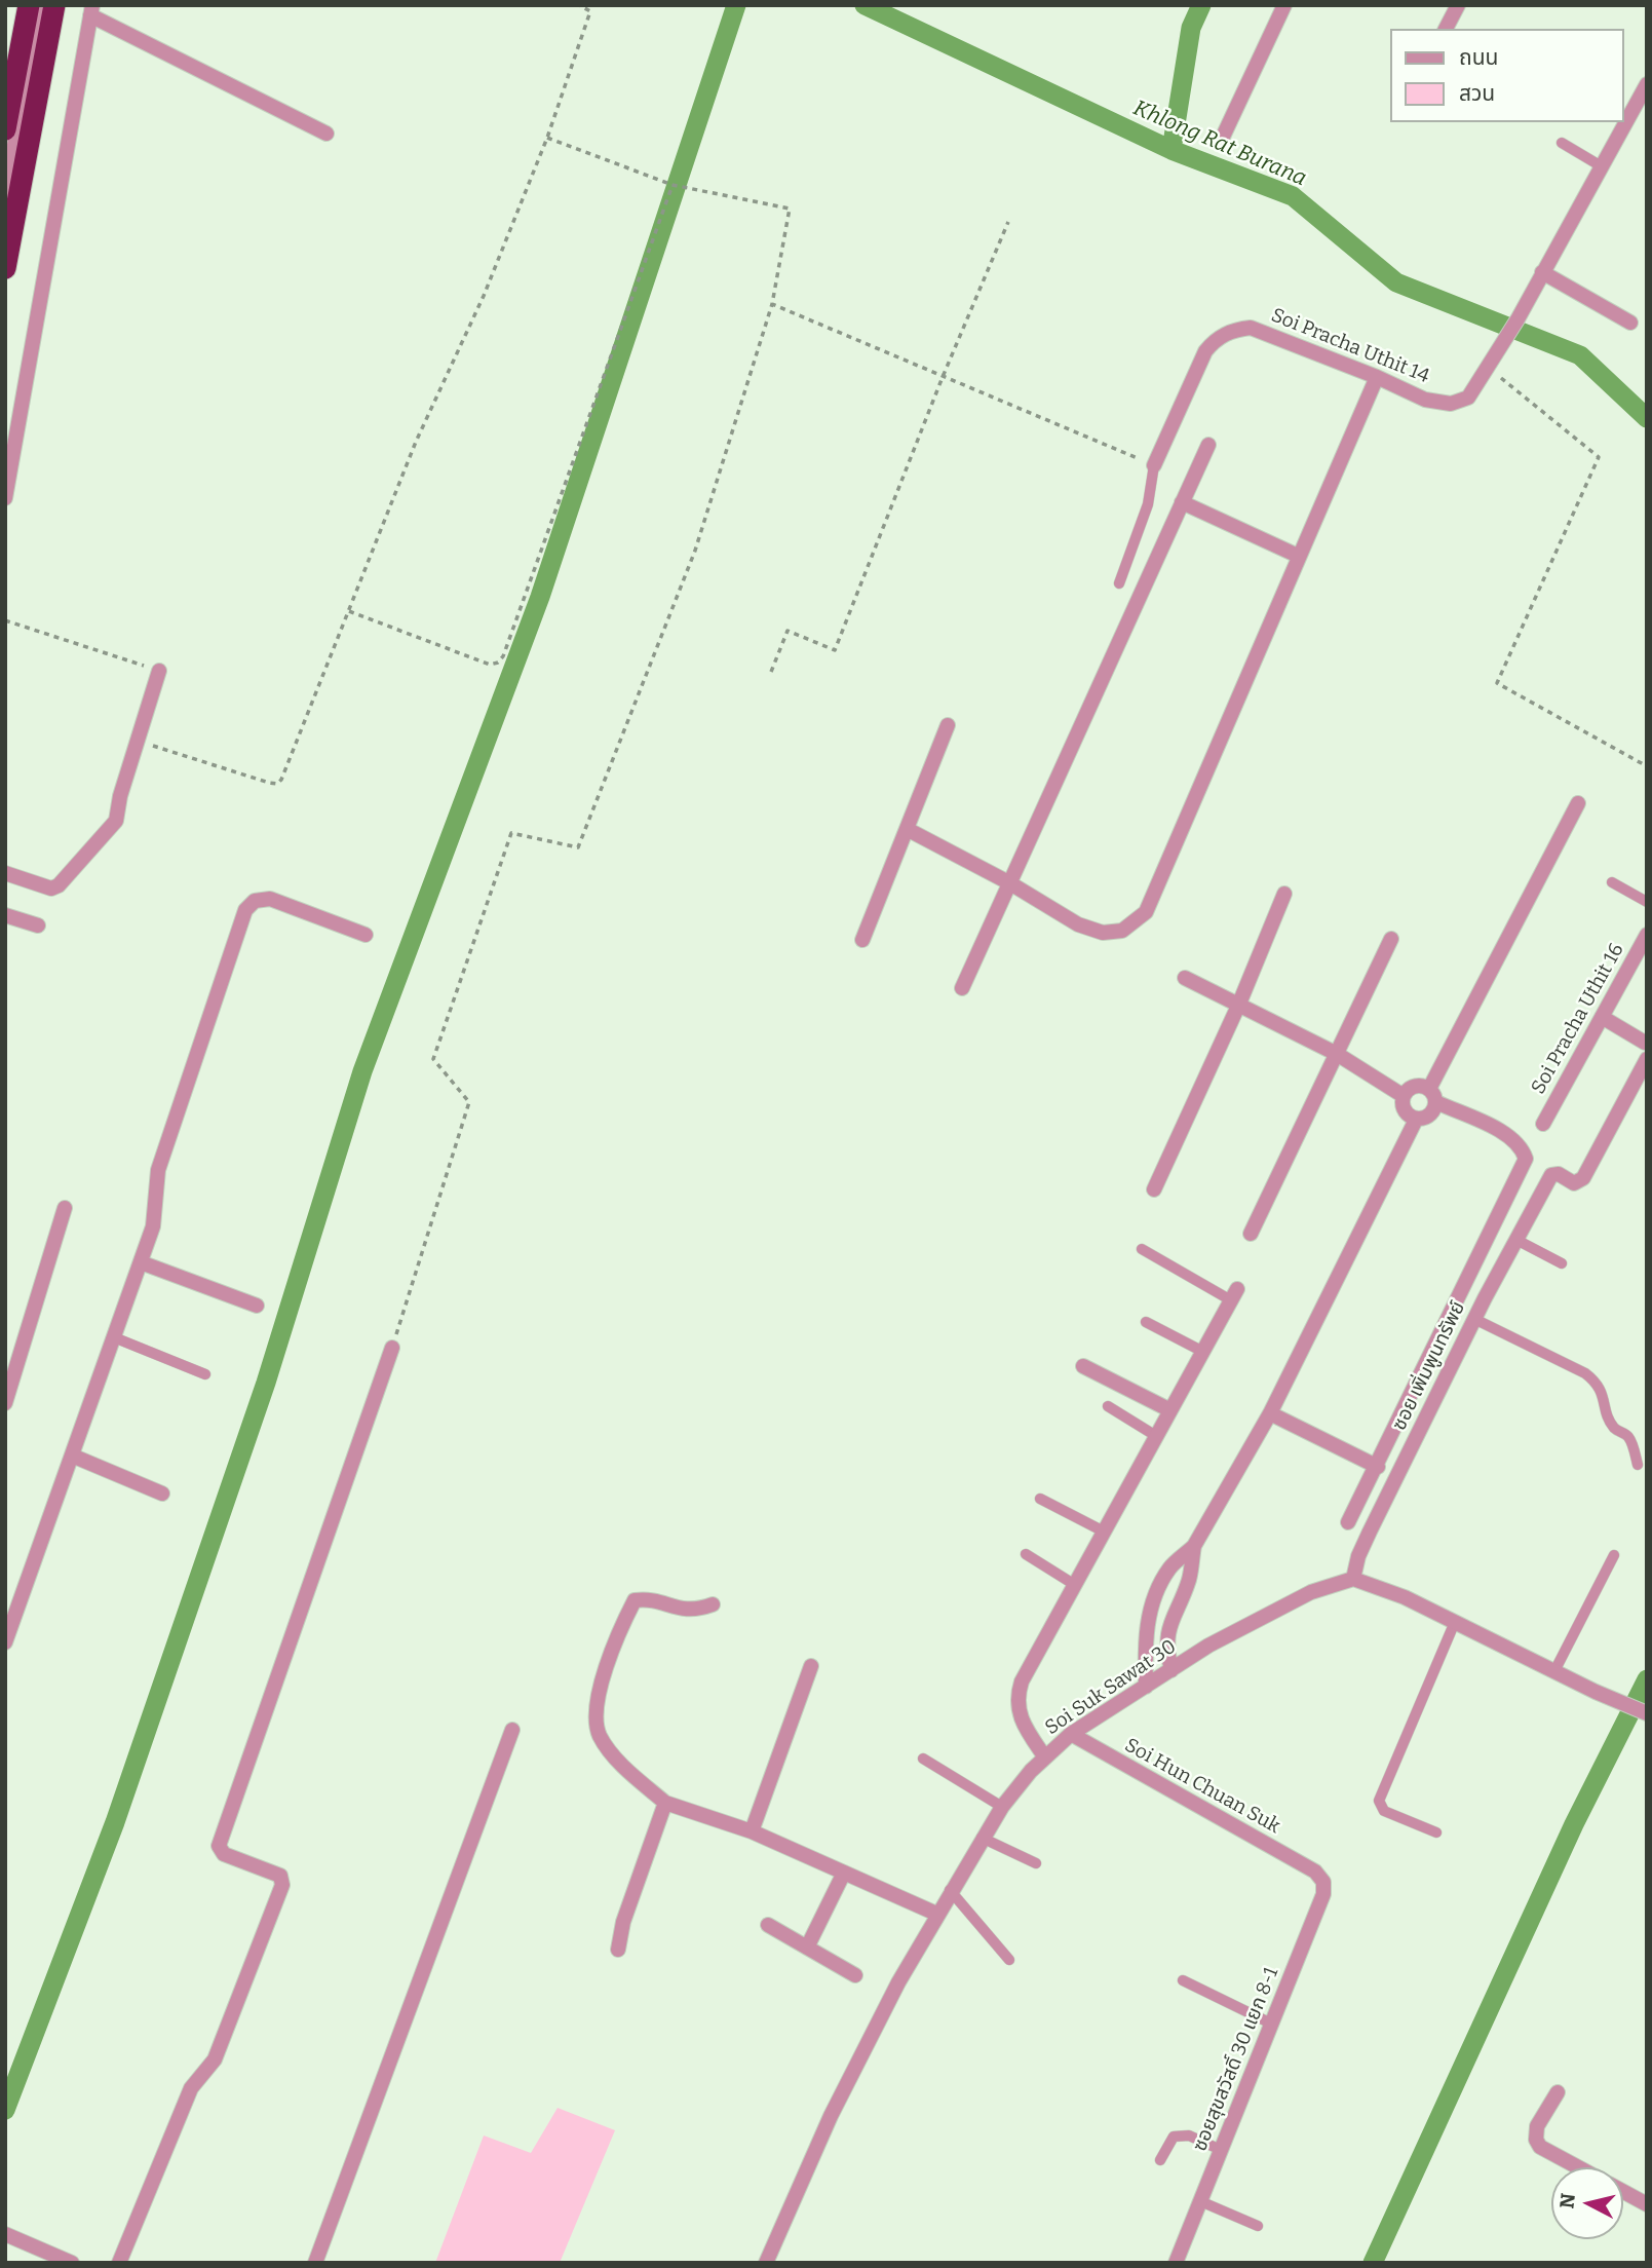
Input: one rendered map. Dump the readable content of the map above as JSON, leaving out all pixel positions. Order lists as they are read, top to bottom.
{
  "streets": {
    "street": [
      "Soi Pracha Uthit 14",
      "Soi Pracha Uthit 16",
      "ซอย เพิ่มพูนทรัพย์",
      "Soi Suk Sawat 30",
      "Soi Hun Chuan Suk",
      "ซอยสุขสวัสดิ์ 30 แยก 8-1"
    ]
  },
  "crossings": [
    ["ซอย เพิ่มพูนทรัพย์", "Soi Suk Sawat 30"],
    ["Soi Suk Sawat 30", "Soi Hun Chuan Suk"],
    ["Soi Hun Chuan Suk", "ซอยสุขสวัสดิ์ 30 แยก 8-1"]
  ],
  "water": ["Khlong Rat Burana"],
  "legend": ["ถนน", "สวน"],
  "north": "left"
}
